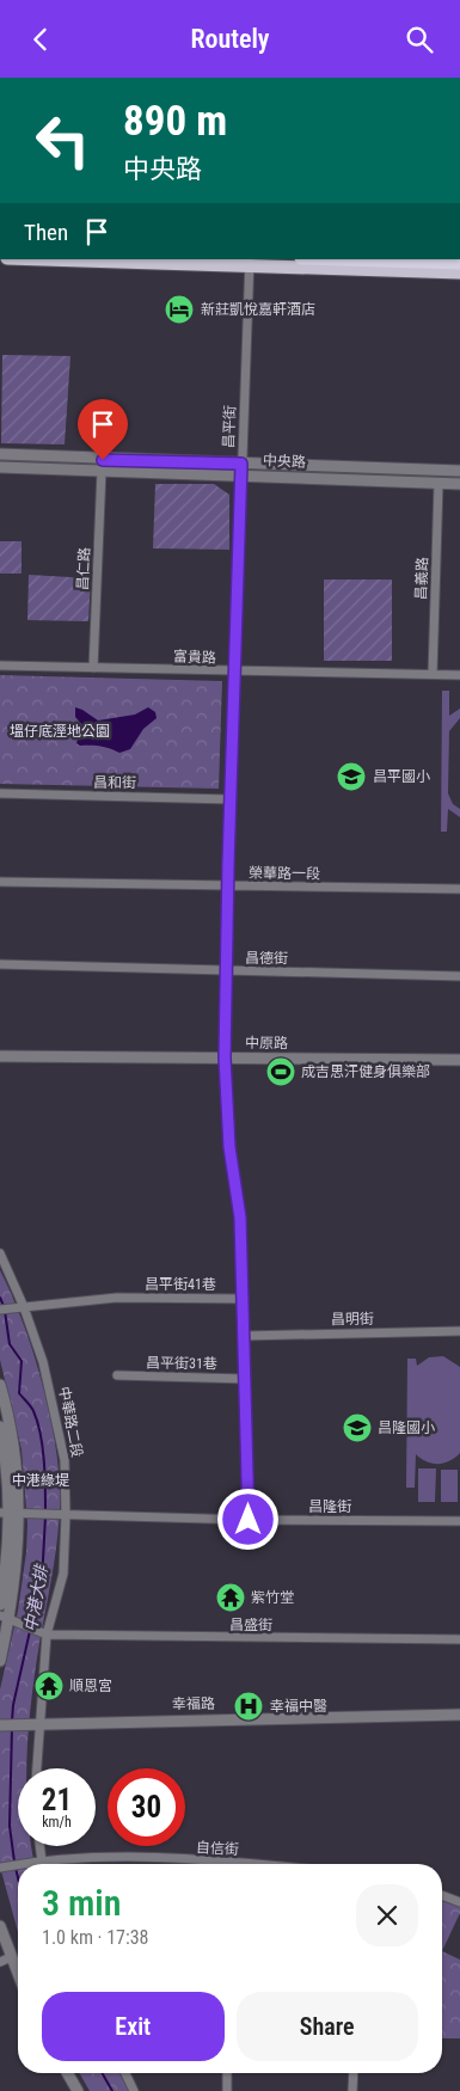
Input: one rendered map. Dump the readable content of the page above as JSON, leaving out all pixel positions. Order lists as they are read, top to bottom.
{
  "streets": {
    "street": [
      "昌平街",
      "中央路",
      "昌仁路",
      "昌義路",
      "富貴路",
      "昌和街",
      "榮華路一段",
      "昌德街",
      "中原路",
      "昌平街41巷",
      "昌明街",
      "昌平街31巷",
      "中華路二段",
      "昌隆街",
      "昌盛街",
      "幸福路",
      "自信街"
    ]
  },
  "crossings": [
    ["昌平街", "中央路"],
    ["昌平街", "富貴路"],
    ["昌平街", "昌和街"],
    ["昌平街", "榮華路一段"],
    ["昌平街", "昌德街"],
    ["昌平街", "中原路"],
    ["昌平街", "昌平街41巷"],
    ["昌平街", "昌明街"],
    ["昌平街", "昌平街31巷"],
    ["昌平街", "昌隆街"],
    ["中央路", "昌仁路"],
    ["中央路", "昌義路"],
    ["昌仁路", "富貴路"],
    ["昌義路", "富貴路"],
    ["昌平街41巷", "中華路二段"],
    ["中華路二段", "昌隆街"],
    ["中華路二段", "昌盛街"],
    ["中華路二段", "幸福路"]
  ],
  "water": ["中港大排"],
  "parks": ["塭仔底溼地公園", "中港綠堤"],
  "places": {
    "hotel": ["新莊凱悅嘉軒酒店"],
    "school or university": ["昌平國小", "昌隆國小"],
    "sports": ["成吉思汗健身俱樂部"],
    "temple": ["紫竹堂", "順恩宮"],
    "hospital": ["幸福中醫"]
  },
  "page": {
    "header": "Routely",
    "turn": ["890 m", "中央路"],
    "then": "Then",
    "speed": "21 km/h",
    "limit": "30",
    "heading": ["3 min", "1.0 km · 17:38"],
    "buttons": ["Exit", "Share"]
  }
}
